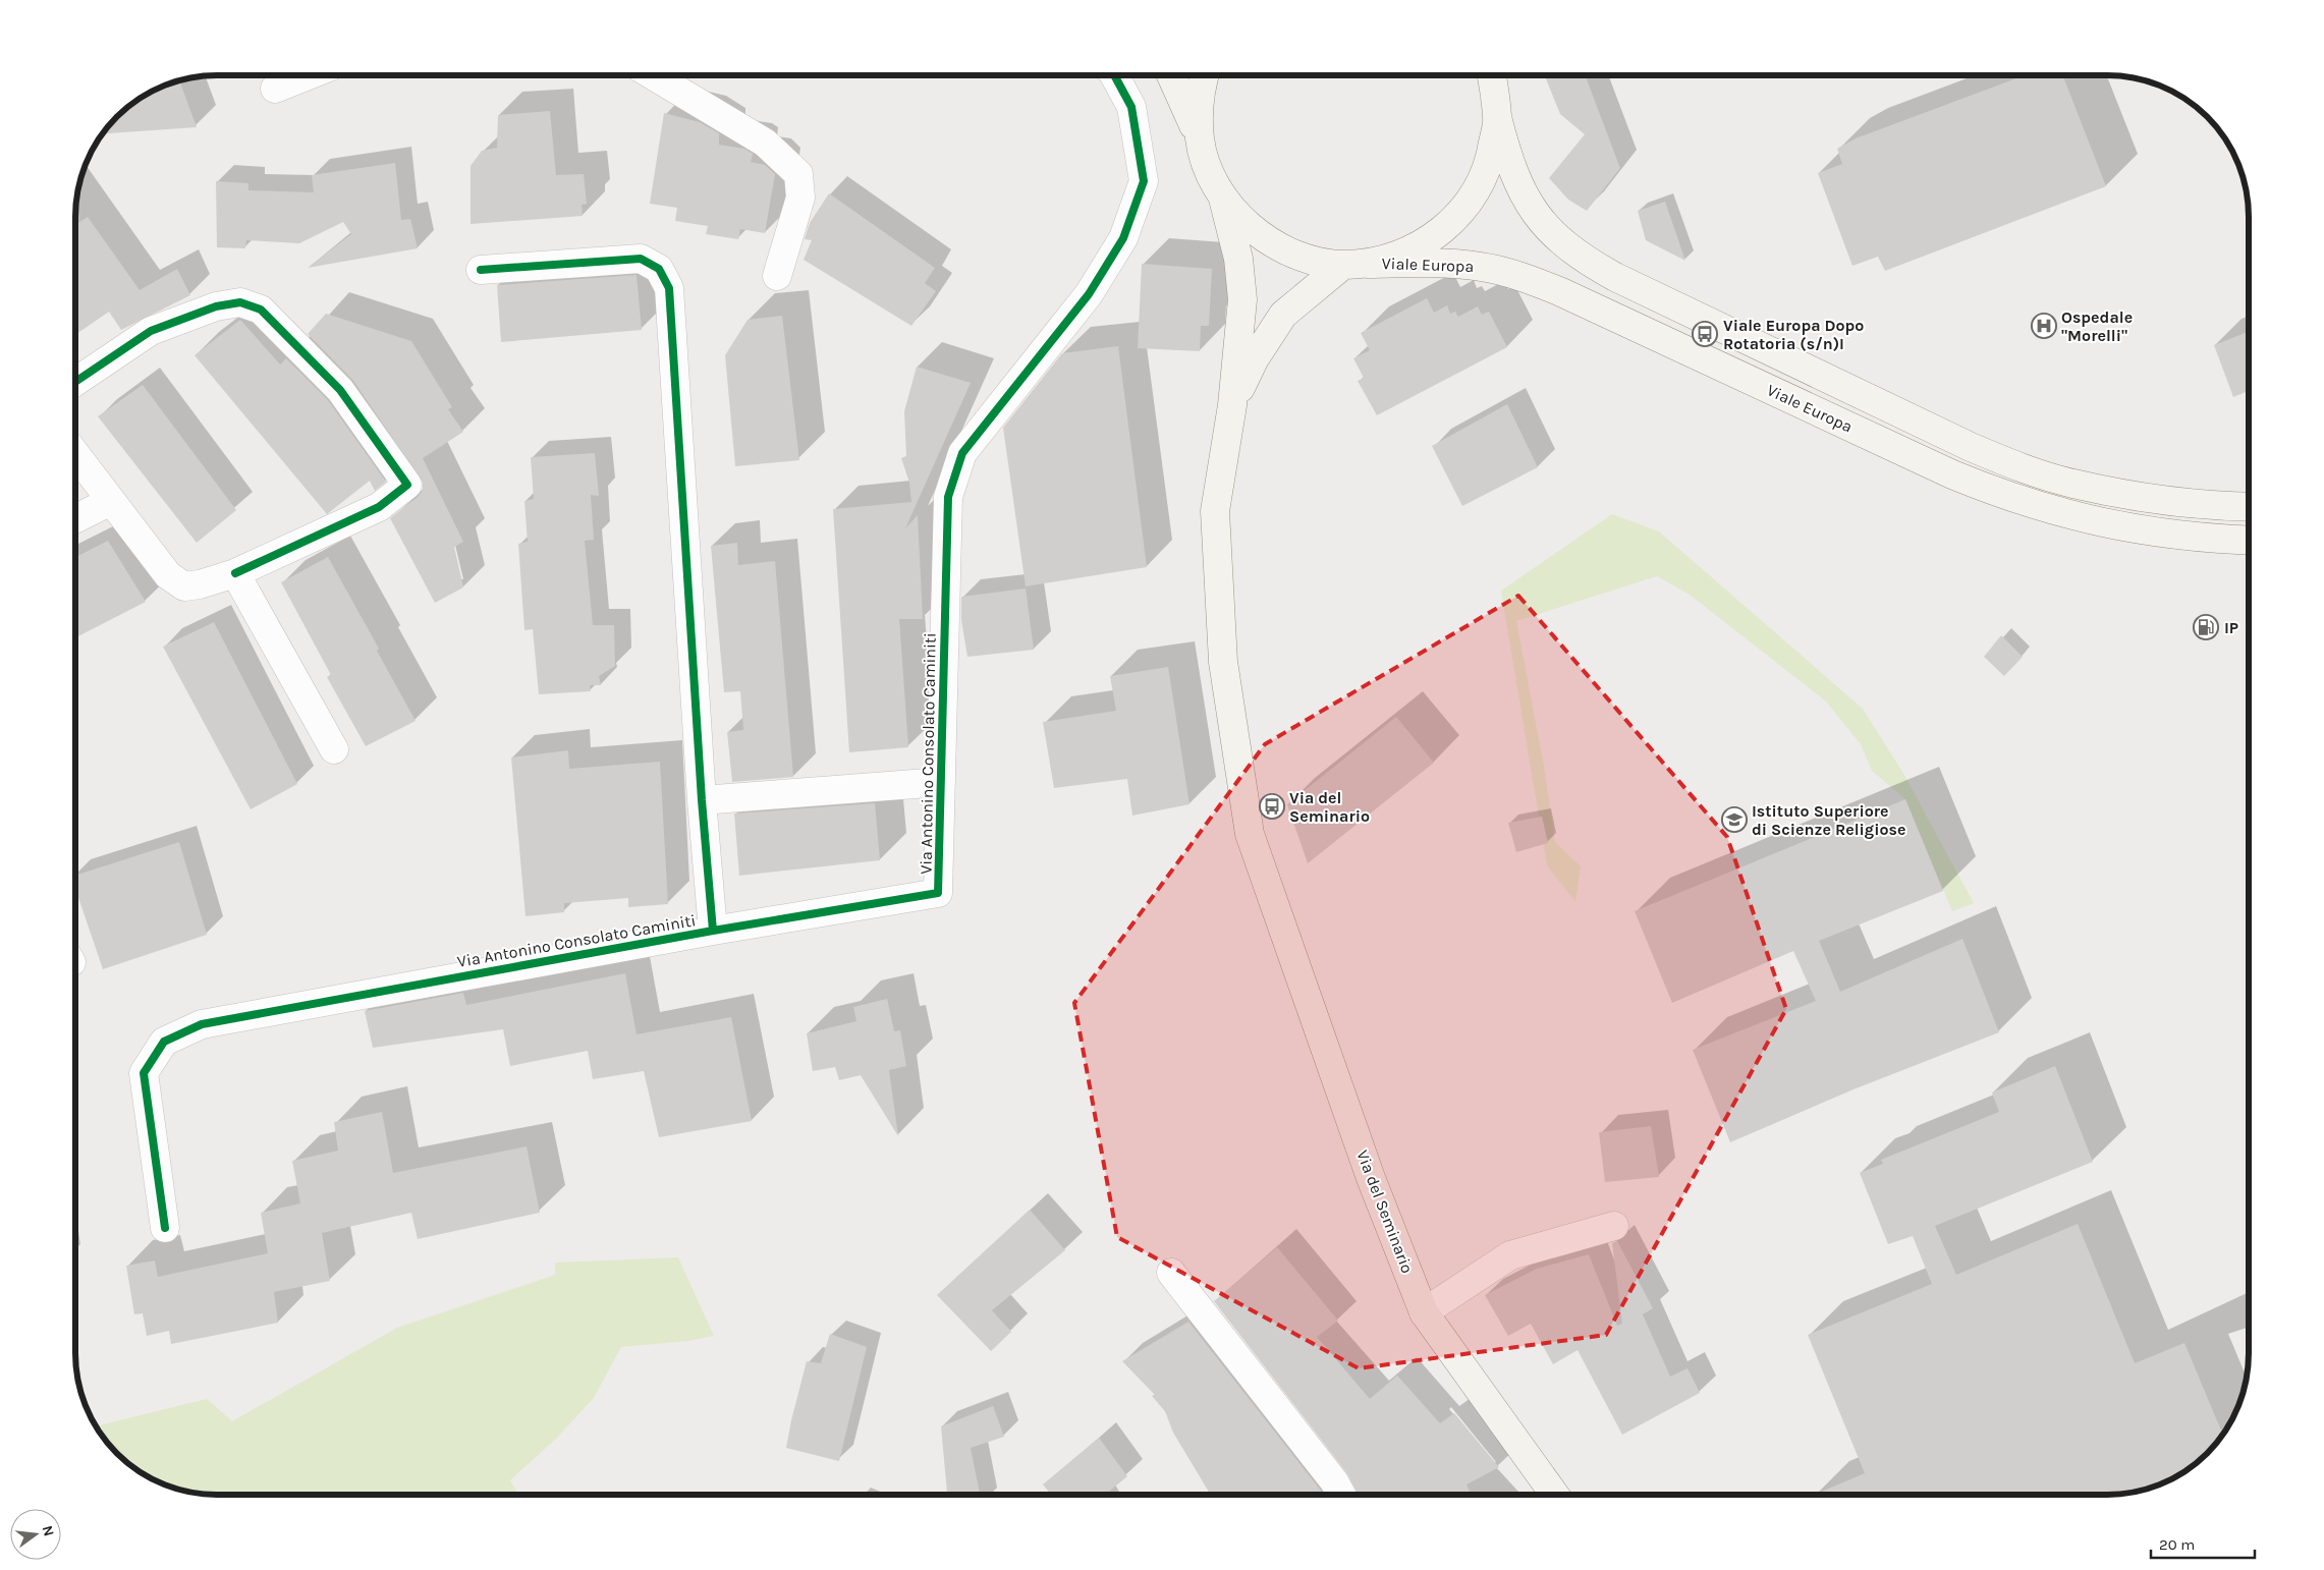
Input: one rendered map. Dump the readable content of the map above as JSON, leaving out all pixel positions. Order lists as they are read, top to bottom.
{
  "streets": {
    "main road": ["Viale Europa", "Via del Seminario"],
    "street": ["Via Antonino Consolato Caminiti"]
  },
  "places": {
    "hospital": ["Ospedale \"Morelli\""],
    "bus stop": ["Viale Europa Dopo Rotatoria (s/n)I", "Via del Seminario"],
    "fuel station": ["IP"],
    "school or university": ["Istituto Superiore di Scienze Religiose"]
  },
  "scale_bar": "20 m",
  "north": "right"
}
